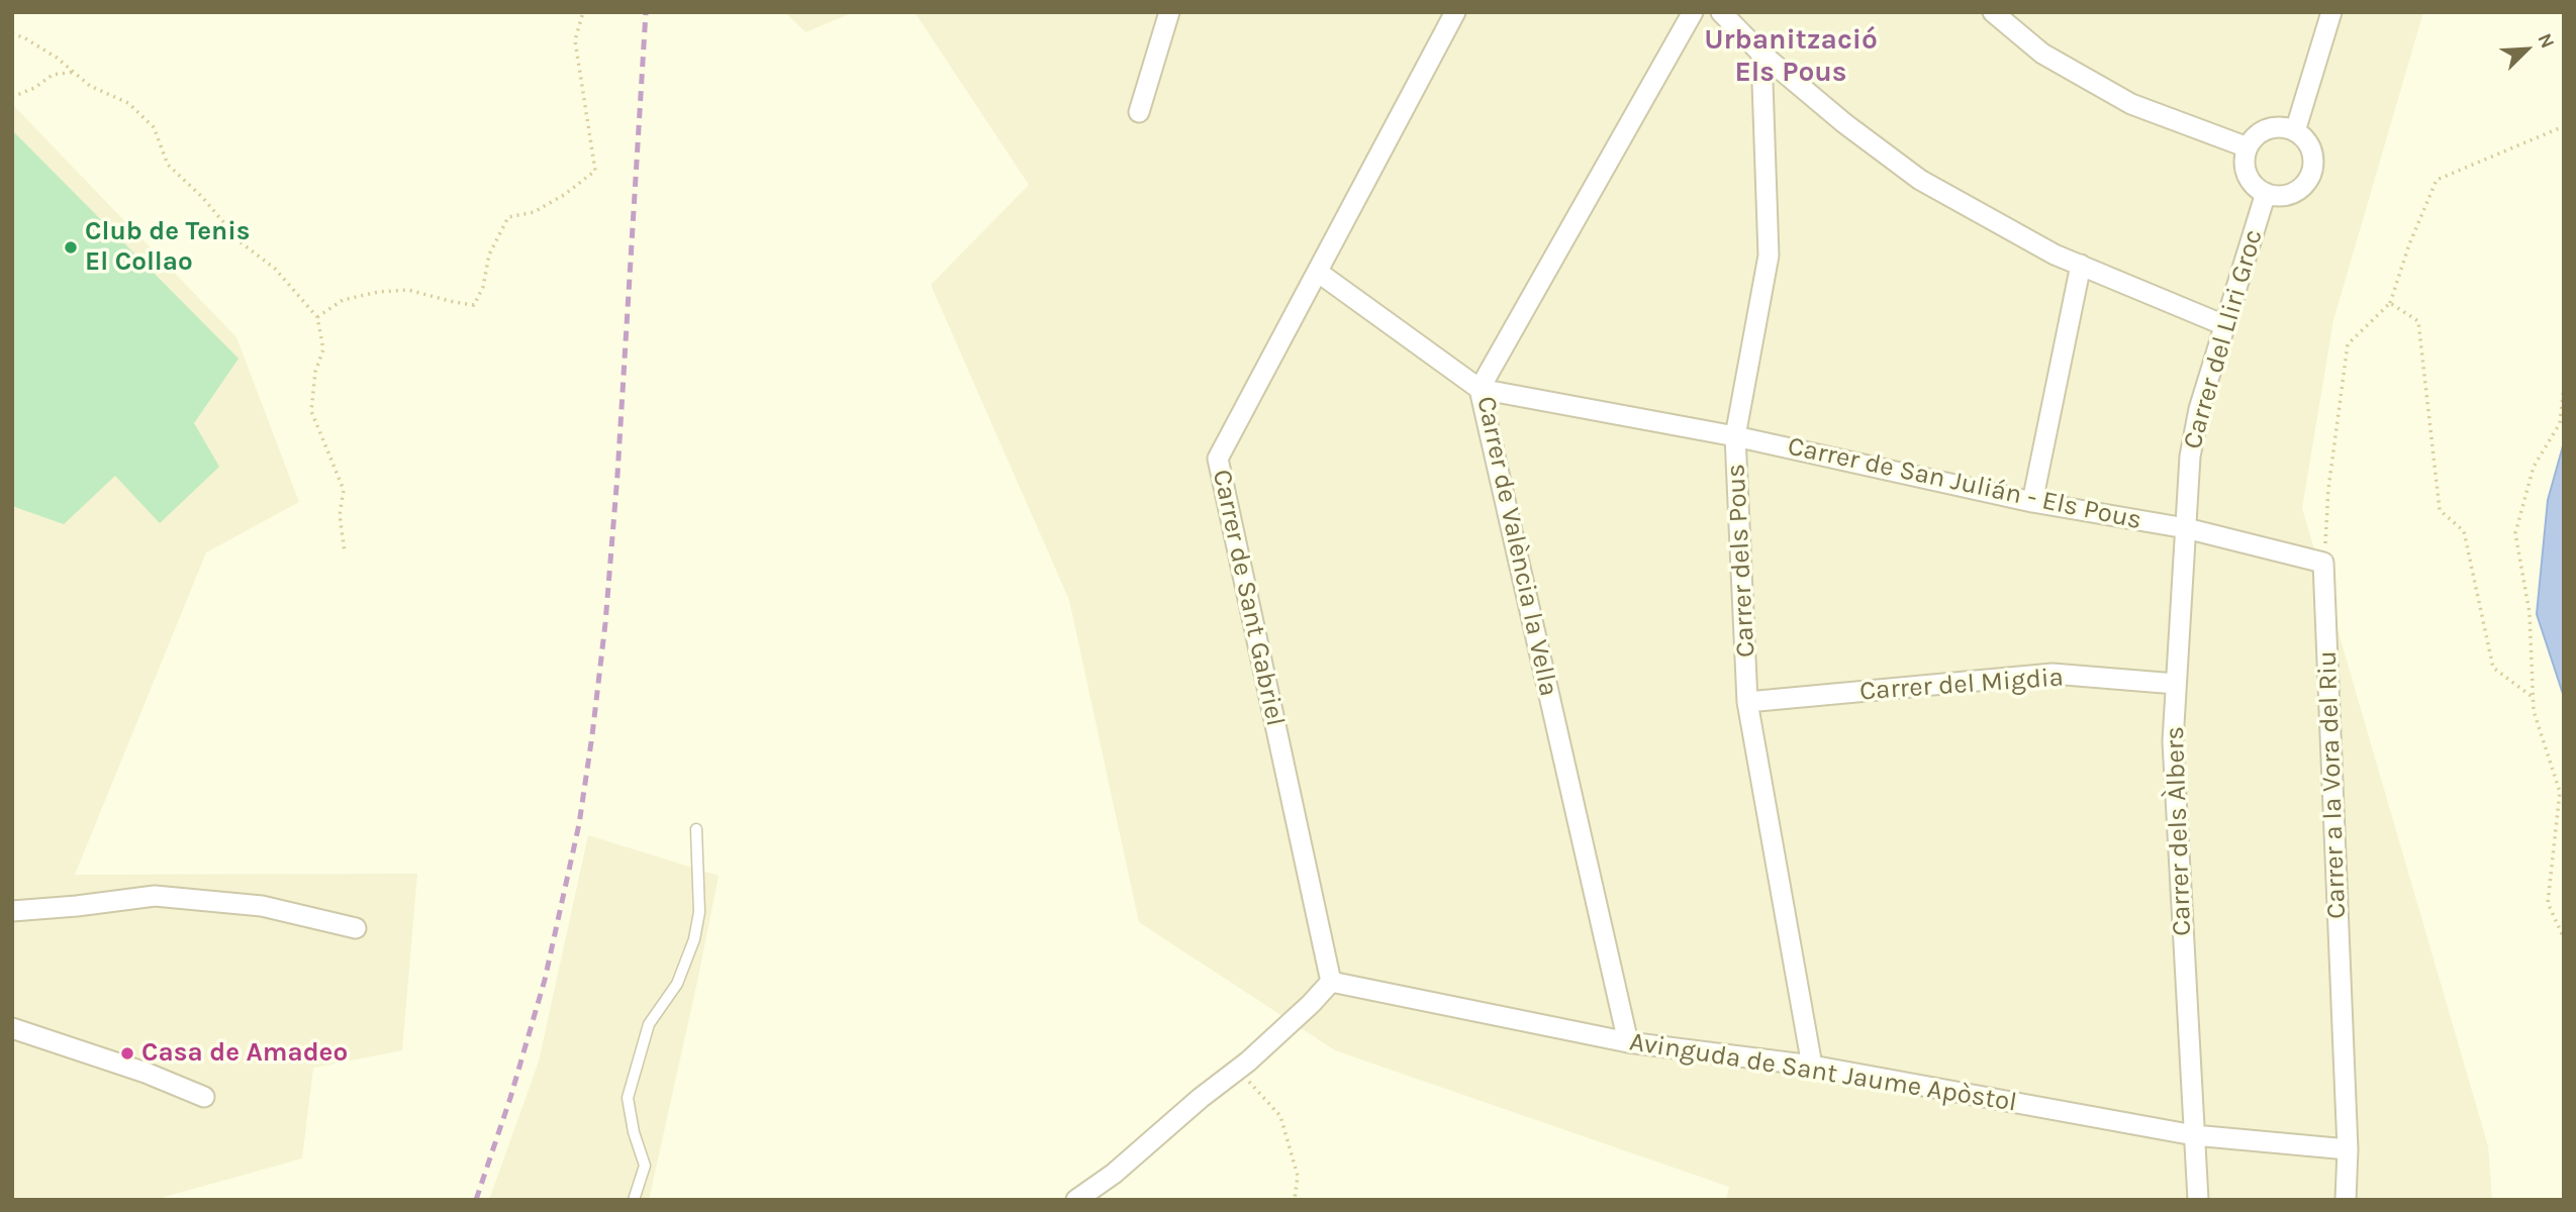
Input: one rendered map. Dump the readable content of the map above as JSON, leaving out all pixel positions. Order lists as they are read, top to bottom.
{
  "streets": {
    "street": [
      "Carrer del Lliri Groc",
      "Carrer de San Julián - Els Pous",
      "Carrer de València la Vella",
      "Carrer dels Pous",
      "Carrer de Sant Gabriel",
      "Carrer del Migdia",
      "Carrer a la Vora del Riu",
      "Carrer dels Àlbers",
      "Avinguda de Sant Jaume Apòstol"
    ]
  },
  "crossings": [
    ["Carrer del Lliri Groc", "Carrer de San Julián - Els Pous"],
    ["Carrer del Lliri Groc", "Carrer dels Àlbers"],
    ["Carrer de San Julián - Els Pous", "Carrer de València la Vella"],
    ["Carrer de San Julián - Els Pous", "Carrer dels Pous"],
    ["Carrer de San Julián - Els Pous", "Carrer de Sant Gabriel"],
    ["Carrer de San Julián - Els Pous", "Carrer dels Àlbers"],
    ["Carrer de València la Vella", "Avinguda de Sant Jaume Apòstol"],
    ["Carrer dels Pous", "Carrer del Migdia"],
    ["Carrer dels Pous", "Avinguda de Sant Jaume Apòstol"],
    ["Carrer de Sant Gabriel", "Avinguda de Sant Jaume Apòstol"],
    ["Carrer del Migdia", "Carrer dels Àlbers"],
    ["Carrer a la Vora del Riu", "Avinguda de Sant Jaume Apòstol"],
    ["Carrer dels Àlbers", "Avinguda de Sant Jaume Apòstol"]
  ],
  "districts": ["Urbanització Els Pous"],
  "places": ["Club de Tenis El Collao", "Casa de Amadeo"],
  "north": "top right"
}
